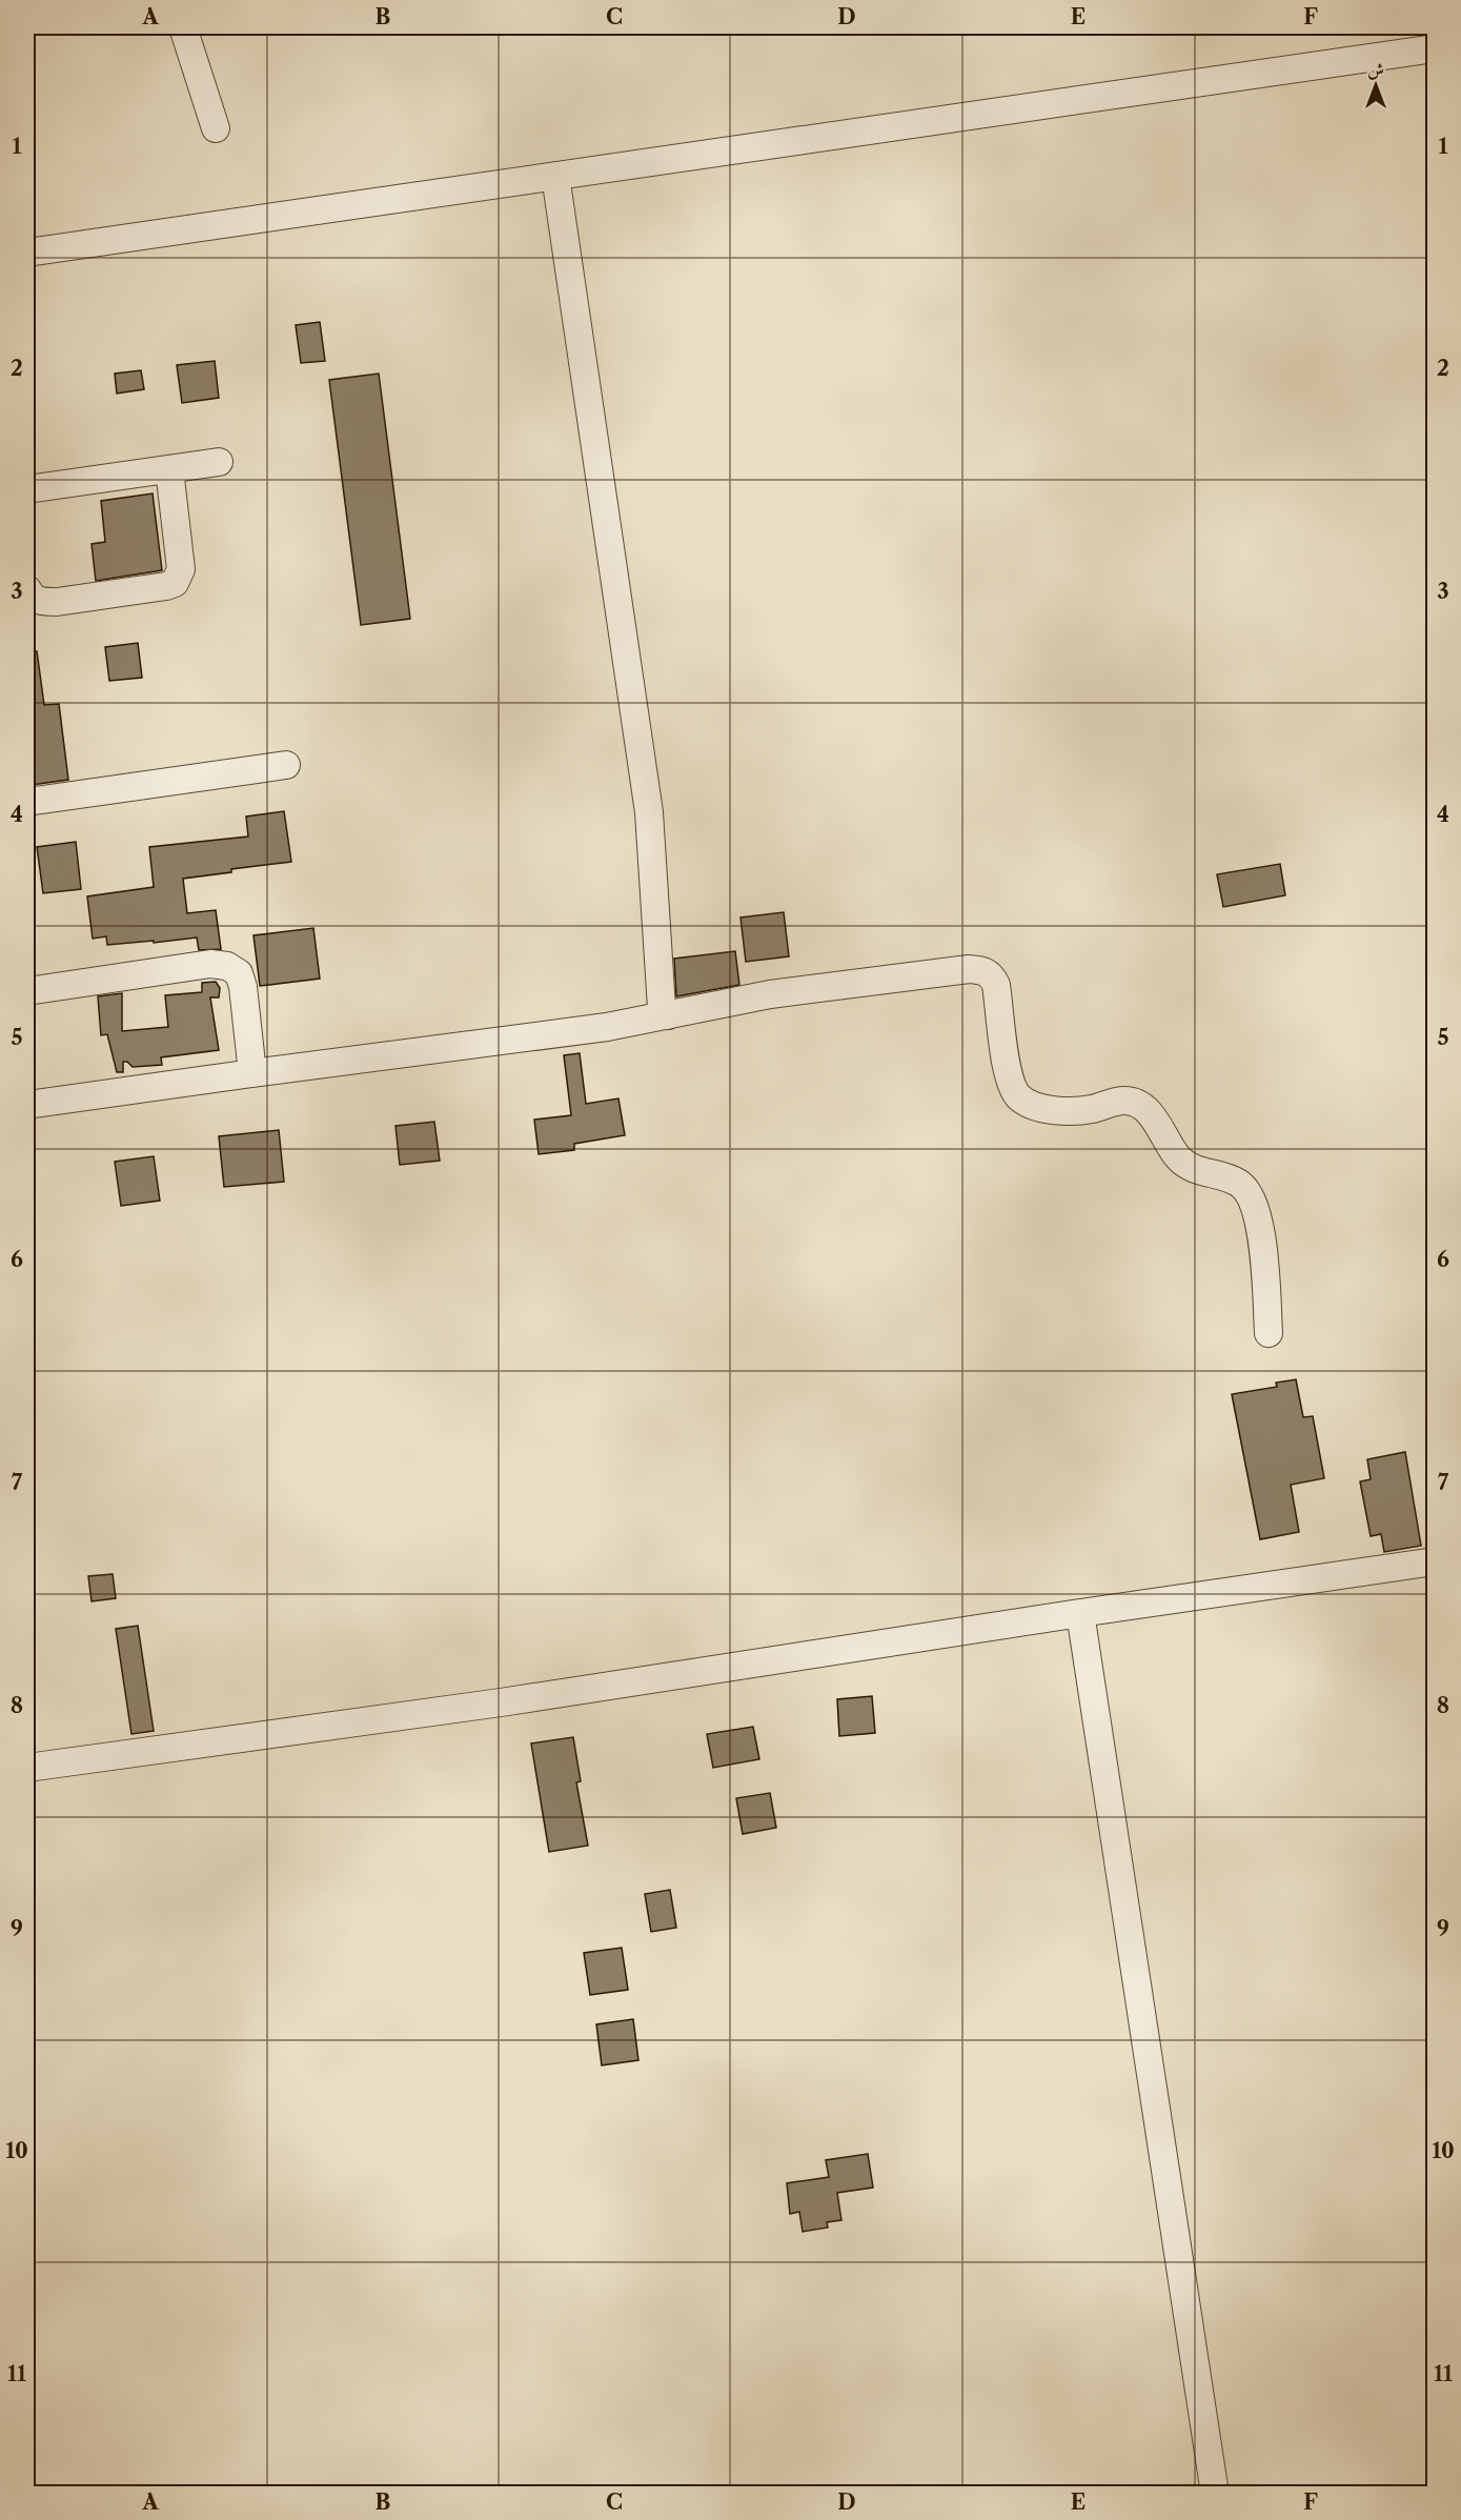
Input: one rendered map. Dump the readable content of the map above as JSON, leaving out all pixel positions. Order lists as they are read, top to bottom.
{
  "north": "top",
  "grid": {
    "columns": [
      "A",
      "B",
      "C",
      "D",
      "E",
      "F"
    ],
    "rows": [
      "1",
      "2",
      "3",
      "4",
      "5",
      "6",
      "7",
      "8",
      "9",
      "10",
      "11"
    ]
  }
}
